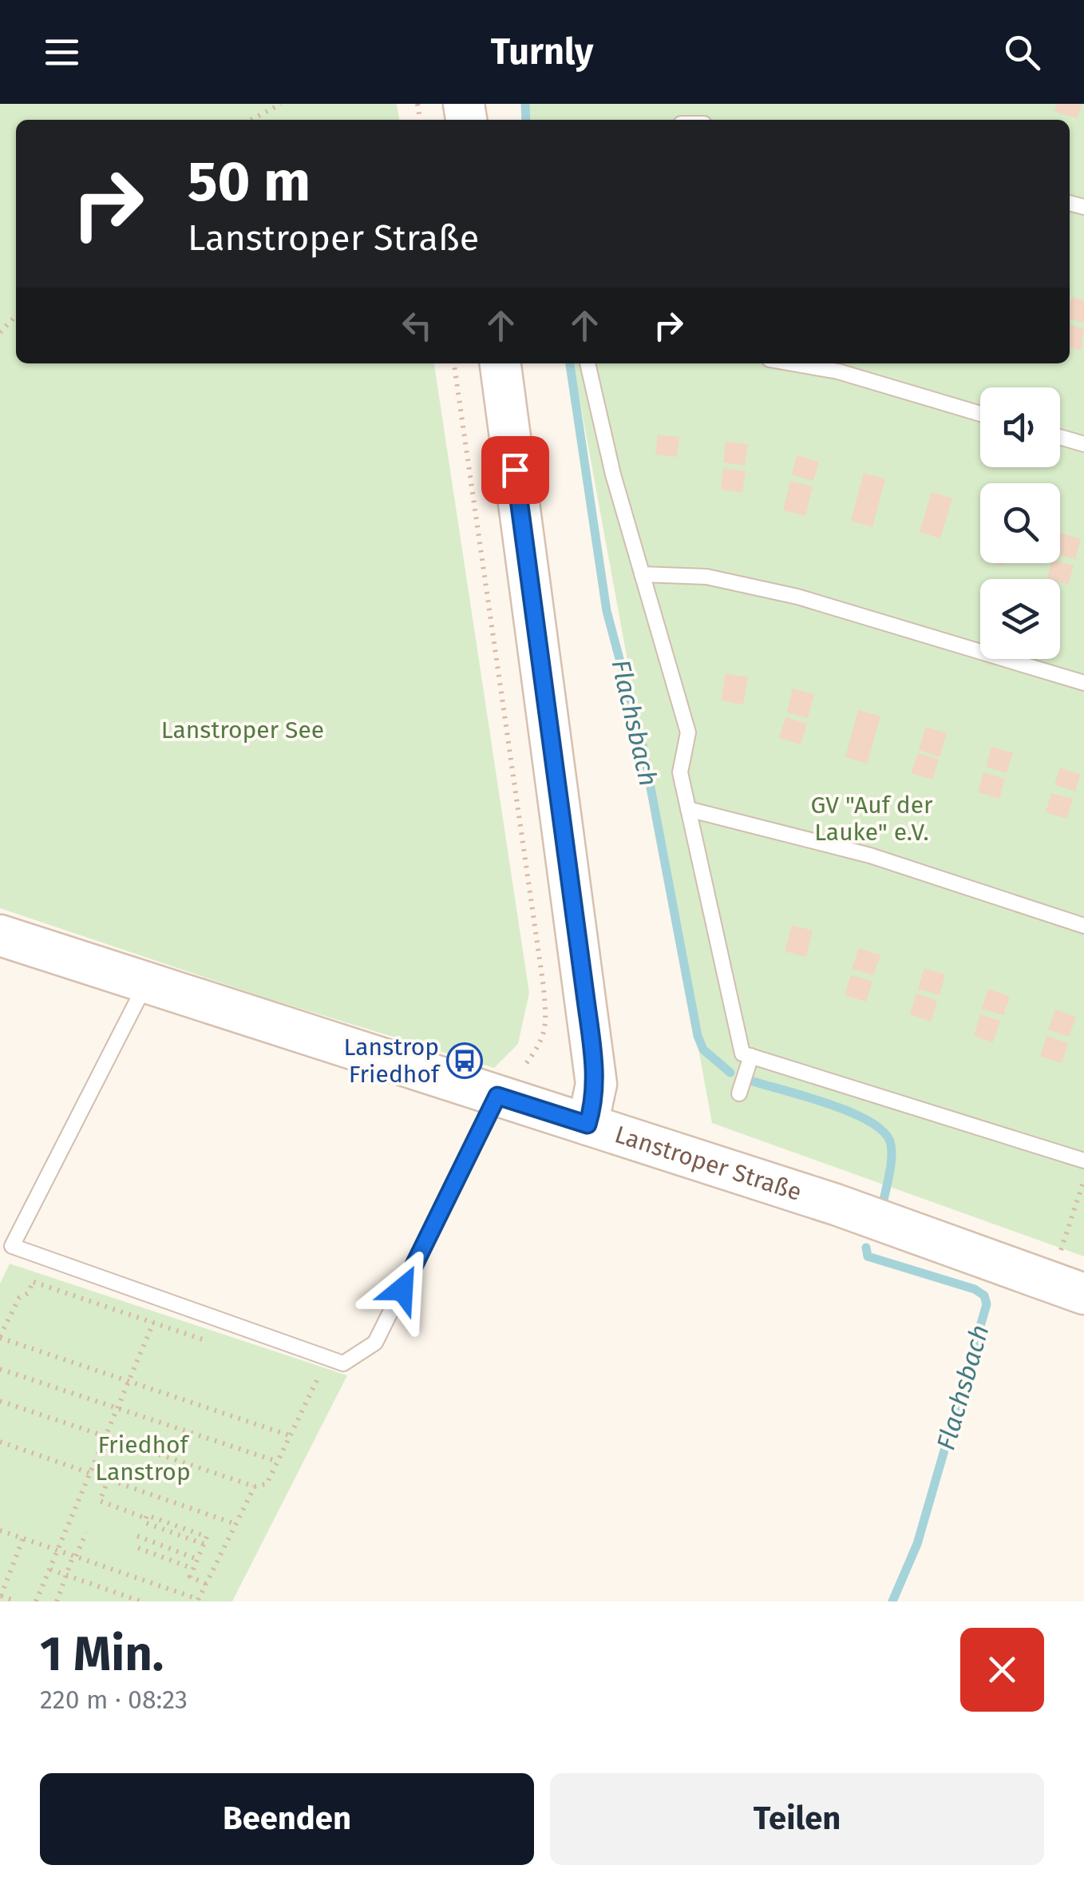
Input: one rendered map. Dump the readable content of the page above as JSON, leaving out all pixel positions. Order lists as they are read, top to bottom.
{
  "streets": {
    "main road": ["Lanstroper Straße"]
  },
  "water": ["Flachsbach"],
  "parks": ["Lanstroper See", "GV \"Auf der Lauke\" e.V.", "Friedhof Lanstrop"],
  "places": {
    "bus stop": ["Lanstrop Friedhof"]
  },
  "page": {
    "header": "Turnly",
    "turn": ["50 m", "Lanstroper Straße"],
    "heading": ["1 Min.", "220 m · 08:23"],
    "buttons": ["Beenden", "Teilen"]
  }
}
